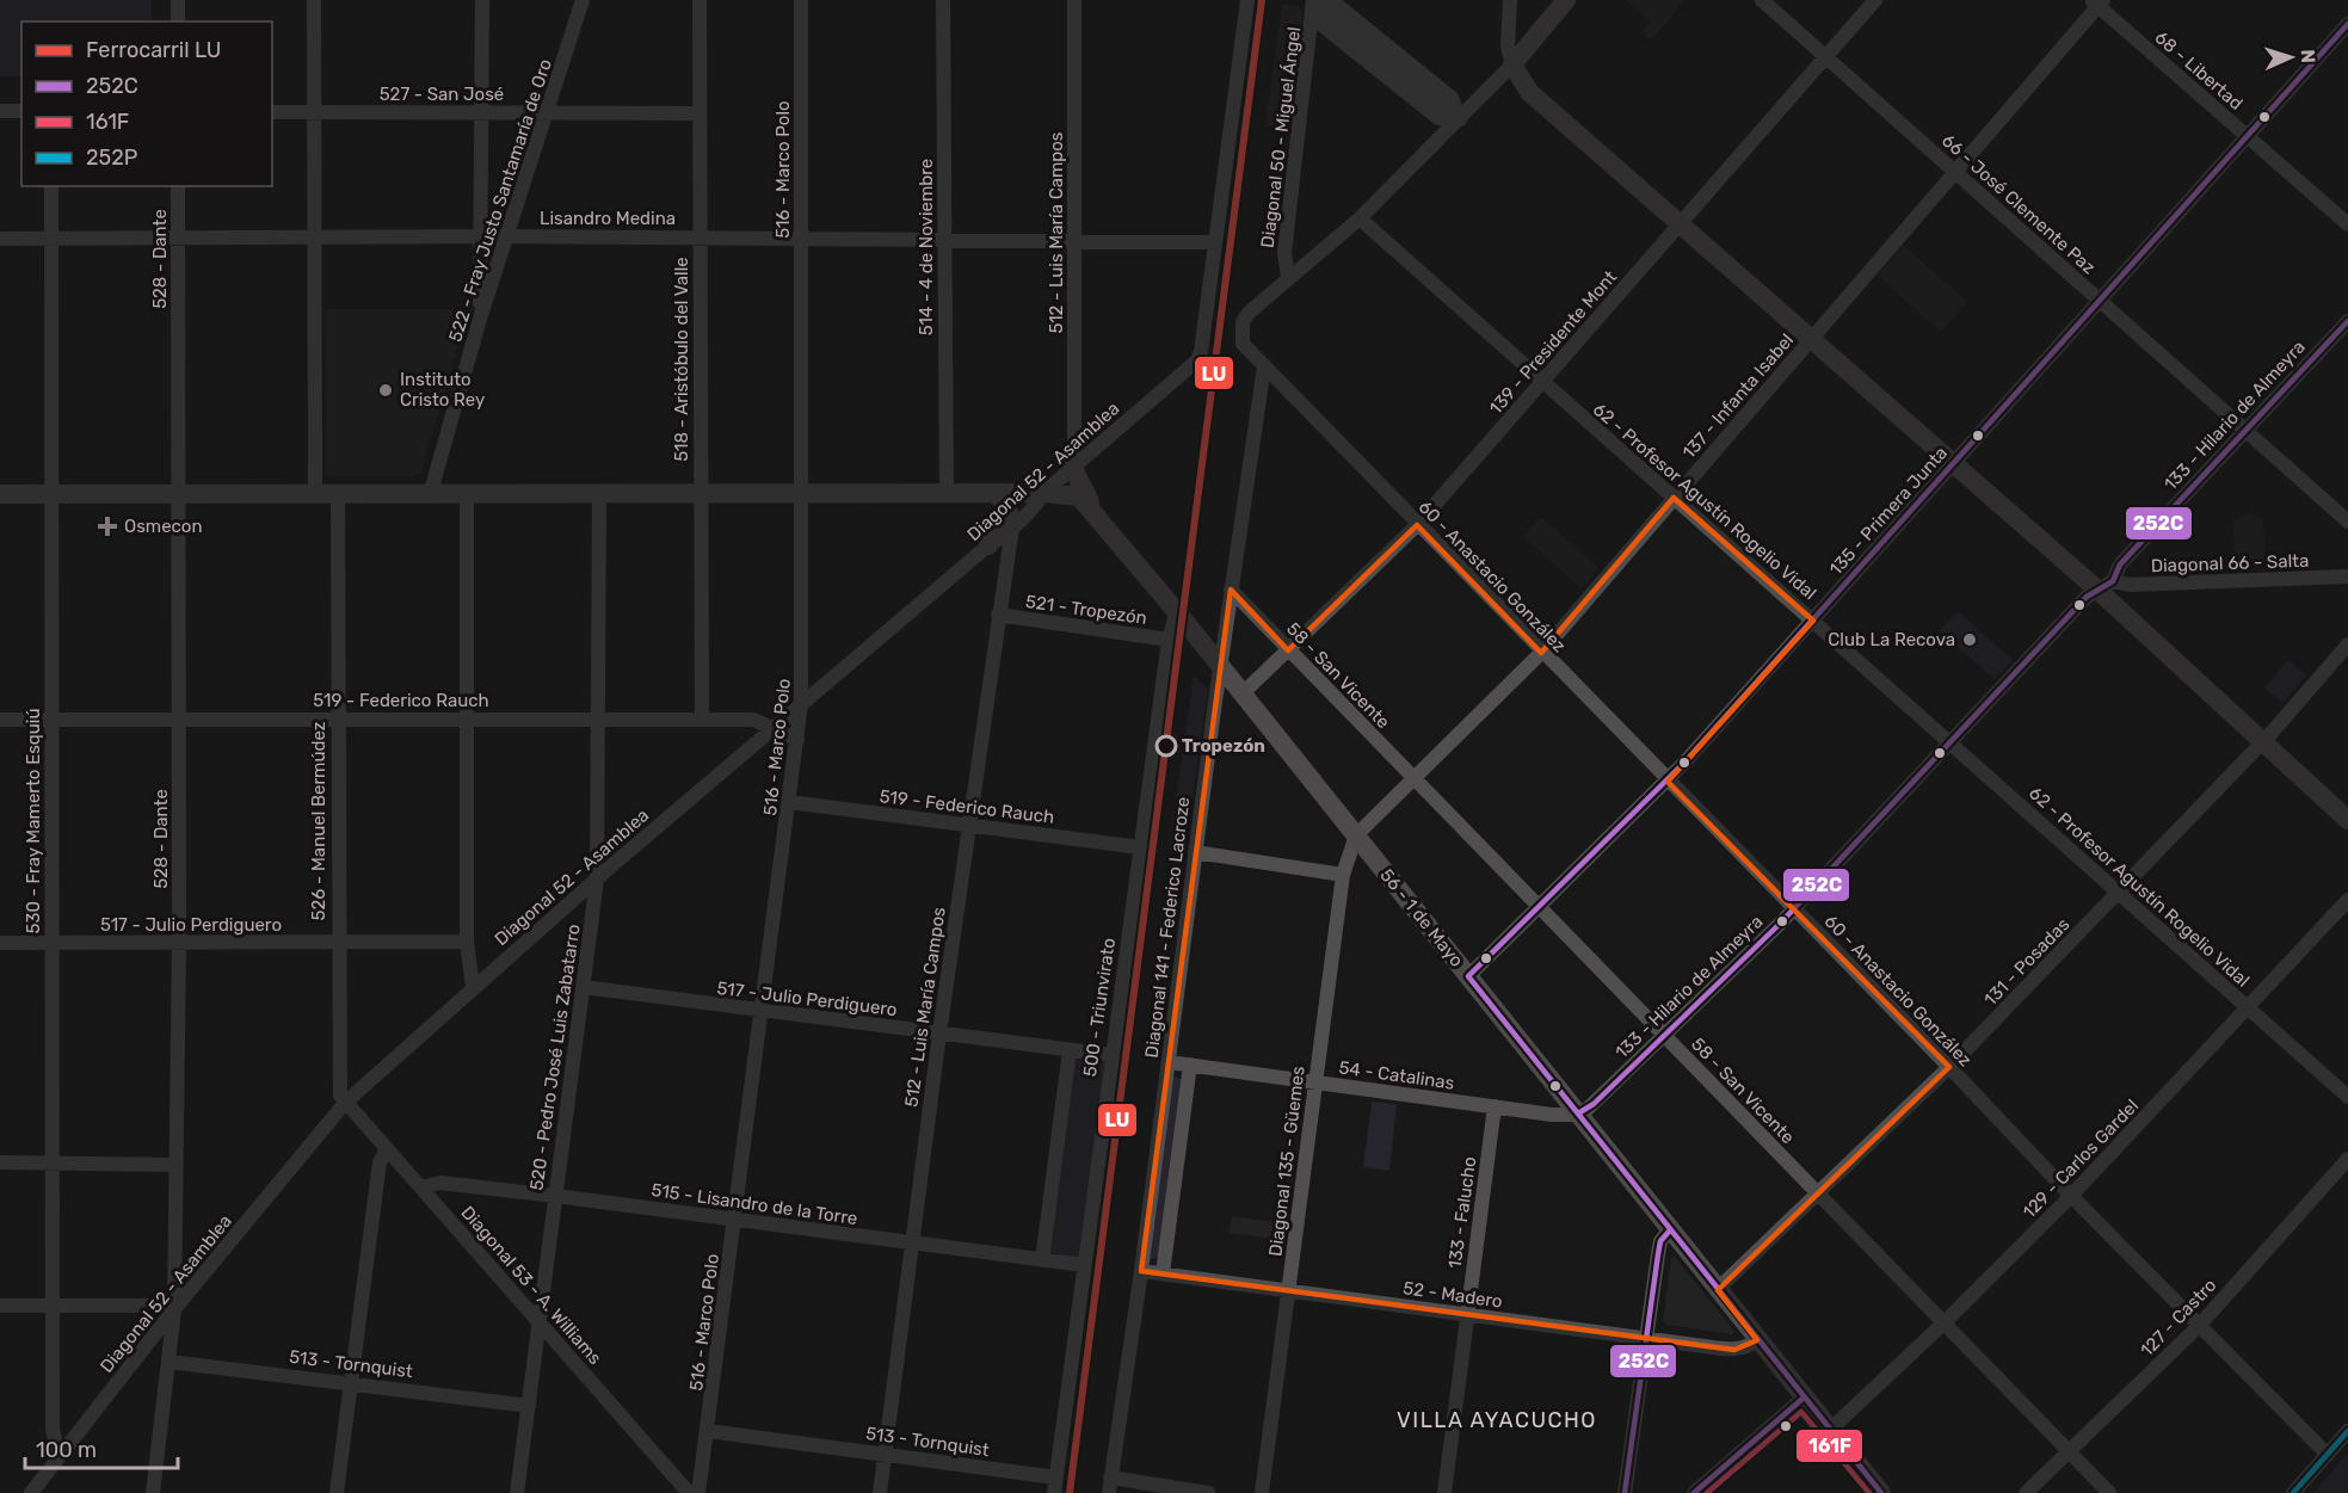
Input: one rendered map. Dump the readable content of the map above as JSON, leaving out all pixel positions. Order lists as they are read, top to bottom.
{
  "streets": {
    "main road": ["56 - 1 de Mayo"],
    "street": [
      "68 - Libertad",
      "527 - San José",
      "Diagonal 50 - Miguel Ángel",
      "516 - Marco Polo",
      "522 - Fray Justo Santamaría de Oro",
      "66 - José Clemente Paz",
      "Lisandro Medina",
      "512 - Luis María Campos",
      "514 - 4 de Noviembre",
      "528 - Dante",
      "139 - Presidente Mont",
      "518 - Aristóbulo del Valle",
      "137 - Infanta Isabel",
      "133 - Hilario de Almeyra",
      "Diagonal 52 - Asamblea",
      "62 - Profesor Agustín Rogelio Vidal",
      "135 - Primera Junta",
      "Diagonal 66 - Salta",
      "60 - Anastacio González",
      "521 - Tropezón",
      "58 - San Vicente",
      "519 - Federico Rauch",
      "530 - Fray Mamerto Esquiú",
      "526 - Manuel Bermúdez",
      "517 - Julio Perdiguero",
      "Diagonal 141 - Federico Lacroze",
      "131 - Posadas",
      "500 - Triunvirato",
      "520 - Pedro José Luis Zabatarro",
      "54 - Catalinas",
      "129 - Carlos Gardel",
      "Diagonal 135 - Güemes",
      "515 - Lisandro de la Torre",
      "133 - Falucho",
      "Diagonal 53 - A. Williams",
      "52 - Madero",
      "127 - Castro",
      "513 - Tornquist"
    ]
  },
  "crossings": [
    ["68 - Libertad", "137 - Infanta Isabel"],
    ["68 - Libertad", "135 - Primera Junta"],
    ["527 - San José", "522 - Fray Justo Santamaría de Oro"],
    ["527 - San José", "518 - Aristóbulo del Valle"],
    ["Diagonal 50 - Miguel Ángel", "60 - Anastacio González"],
    ["516 - Marco Polo", "Lisandro Medina"],
    ["516 - Marco Polo", "Diagonal 52 - Asamblea"],
    ["516 - Marco Polo", "519 - Federico Rauch"],
    ["516 - Marco Polo", "517 - Julio Perdiguero"],
    ["516 - Marco Polo", "515 - Lisandro de la Torre"],
    ["516 - Marco Polo", "513 - Tornquist"],
    ["522 - Fray Justo Santamaría de Oro", "Lisandro Medina"],
    ["66 - José Clemente Paz", "139 - Presidente Mont"],
    ["66 - José Clemente Paz", "137 - Infanta Isabel"],
    ["66 - José Clemente Paz", "133 - Hilario de Almeyra"],
    ["66 - José Clemente Paz", "135 - Primera Junta"],
    ["Lisandro Medina", "512 - Luis María Campos"],
    ["Lisandro Medina", "514 - 4 de Noviembre"],
    ["Lisandro Medina", "528 - Dante"],
    ["Lisandro Medina", "518 - Aristóbulo del Valle"],
    ["Lisandro Medina", "Diagonal 52 - Asamblea"],
    ["Lisandro Medina", "530 - Fray Mamerto Esquiú"],
    ["512 - Luis María Campos", "Diagonal 52 - Asamblea"],
    ["512 - Luis María Campos", "521 - Tropezón"],
    ["512 - Luis María Campos", "519 - Federico Rauch"],
    ["512 - Luis María Campos", "56 - 1 de Mayo"],
    ["512 - Luis María Campos", "517 - Julio Perdiguero"],
    ["512 - Luis María Campos", "515 - Lisandro de la Torre"],
    ["512 - Luis María Campos", "513 - Tornquist"],
    ["528 - Dante", "Diagonal 52 - Asamblea"],
    ["528 - Dante", "519 - Federico Rauch"],
    ["528 - Dante", "517 - Julio Perdiguero"],
    ["528 - Dante", "513 - Tornquist"],
    ["139 - Presidente Mont", "62 - Profesor Agustín Rogelio Vidal"],
    ["139 - Presidente Mont", "60 - Anastacio González"],
    ["139 - Presidente Mont", "58 - San Vicente"],
    ["139 - Presidente Mont", "56 - 1 de Mayo"],
    ["518 - Aristóbulo del Valle", "519 - Federico Rauch"],
    ["137 - Infanta Isabel", "62 - Profesor Agustín Rogelio Vidal"],
    ["137 - Infanta Isabel", "60 - Anastacio González"],
    ["137 - Infanta Isabel", "58 - San Vicente"],
    ["137 - Infanta Isabel", "56 - 1 de Mayo"],
    ["137 - Infanta Isabel", "Diagonal 135 - Güemes"],
    ["133 - Hilario de Almeyra", "62 - Profesor Agustín Rogelio Vidal"],
    ["133 - Hilario de Almeyra", "Diagonal 66 - Salta"],
    ["133 - Hilario de Almeyra", "60 - Anastacio González"],
    ["133 - Hilario de Almeyra", "58 - San Vicente"],
    ["133 - Hilario de Almeyra", "56 - 1 de Mayo"],
    ["133 - Hilario de Almeyra", "54 - Catalinas"],
    ["Diagonal 52 - Asamblea", "519 - Federico Rauch"],
    ["Diagonal 52 - Asamblea", "530 - Fray Mamerto Esquiú"],
    ["Diagonal 52 - Asamblea", "526 - Manuel Bermúdez"],
    ["Diagonal 52 - Asamblea", "56 - 1 de Mayo"],
    ["Diagonal 52 - Asamblea", "520 - Pedro José Luis Zabatarro"],
    ["Diagonal 52 - Asamblea", "Diagonal 53 - A. Williams"],
    ["62 - Profesor Agustín Rogelio Vidal", "135 - Primera Junta"],
    ["62 - Profesor Agustín Rogelio Vidal", "131 - Posadas"],
    ["62 - Profesor Agustín Rogelio Vidal", "129 - Carlos Gardel"],
    ["135 - Primera Junta", "60 - Anastacio González"],
    ["135 - Primera Junta", "58 - San Vicente"],
    ["135 - Primera Junta", "56 - 1 de Mayo"],
    ["60 - Anastacio González", "Diagonal 141 - Federico Lacroze"],
    ["60 - Anastacio González", "131 - Posadas"],
    ["60 - Anastacio González", "129 - Carlos Gardel"],
    ["60 - Anastacio González", "127 - Castro"],
    ["521 - Tropezón", "500 - Triunvirato"],
    ["58 - San Vicente", "Diagonal 141 - Federico Lacroze"],
    ["58 - San Vicente", "131 - Posadas"],
    ["58 - San Vicente", "129 - Carlos Gardel"],
    ["58 - San Vicente", "127 - Castro"],
    ["519 - Federico Rauch", "530 - Fray Mamerto Esquiú"],
    ["519 - Federico Rauch", "526 - Manuel Bermúdez"],
    ["519 - Federico Rauch", "500 - Triunvirato"],
    ["519 - Federico Rauch", "520 - Pedro José Luis Zabatarro"],
    ["530 - Fray Mamerto Esquiú", "517 - Julio Perdiguero"],
    ["526 - Manuel Bermúdez", "517 - Julio Perdiguero"],
    ["526 - Manuel Bermúdez", "Diagonal 53 - A. Williams"],
    ["56 - 1 de Mayo", "Diagonal 141 - Federico Lacroze"],
    ["56 - 1 de Mayo", "131 - Posadas"],
    ["56 - 1 de Mayo", "500 - Triunvirato"],
    ["56 - 1 de Mayo", "54 - Catalinas"],
    ["56 - 1 de Mayo", "129 - Carlos Gardel"],
    ["56 - 1 de Mayo", "Diagonal 135 - Güemes"],
    ["56 - 1 de Mayo", "52 - Madero"],
    ["517 - Julio Perdiguero", "500 - Triunvirato"],
    ["517 - Julio Perdiguero", "520 - Pedro José Luis Zabatarro"],
    ["Diagonal 141 - Federico Lacroze", "54 - Catalinas"],
    ["Diagonal 141 - Federico Lacroze", "52 - Madero"],
    ["500 - Triunvirato", "515 - Lisandro de la Torre"],
    ["500 - Triunvirato", "513 - Tornquist"],
    ["520 - Pedro José Luis Zabatarro", "515 - Lisandro de la Torre"],
    ["520 - Pedro José Luis Zabatarro", "Diagonal 53 - A. Williams"],
    ["520 - Pedro José Luis Zabatarro", "513 - Tornquist"],
    ["54 - Catalinas", "Diagonal 135 - Güemes"],
    ["54 - Catalinas", "133 - Falucho"],
    ["Diagonal 135 - Güemes", "52 - Madero"],
    ["515 - Lisandro de la Torre", "Diagonal 53 - A. Williams"],
    ["133 - Falucho", "52 - Madero"]
  ],
  "districts": ["VILLA AYACUCHO"],
  "places": {
    "other": ["Instituto Cristo Rey", "Club La Recova", "Tropezón"],
    "health": ["Osmecon"]
  },
  "lines": [
    "rail line LU",
    "transit line 252C",
    "transit line 161F",
    "transit line 252P"
  ],
  "legend": [
    "Ferrocarril LU",
    "252C",
    "161F",
    "252P"
  ],
  "scale_bar": "100 m",
  "north": "right"
}
